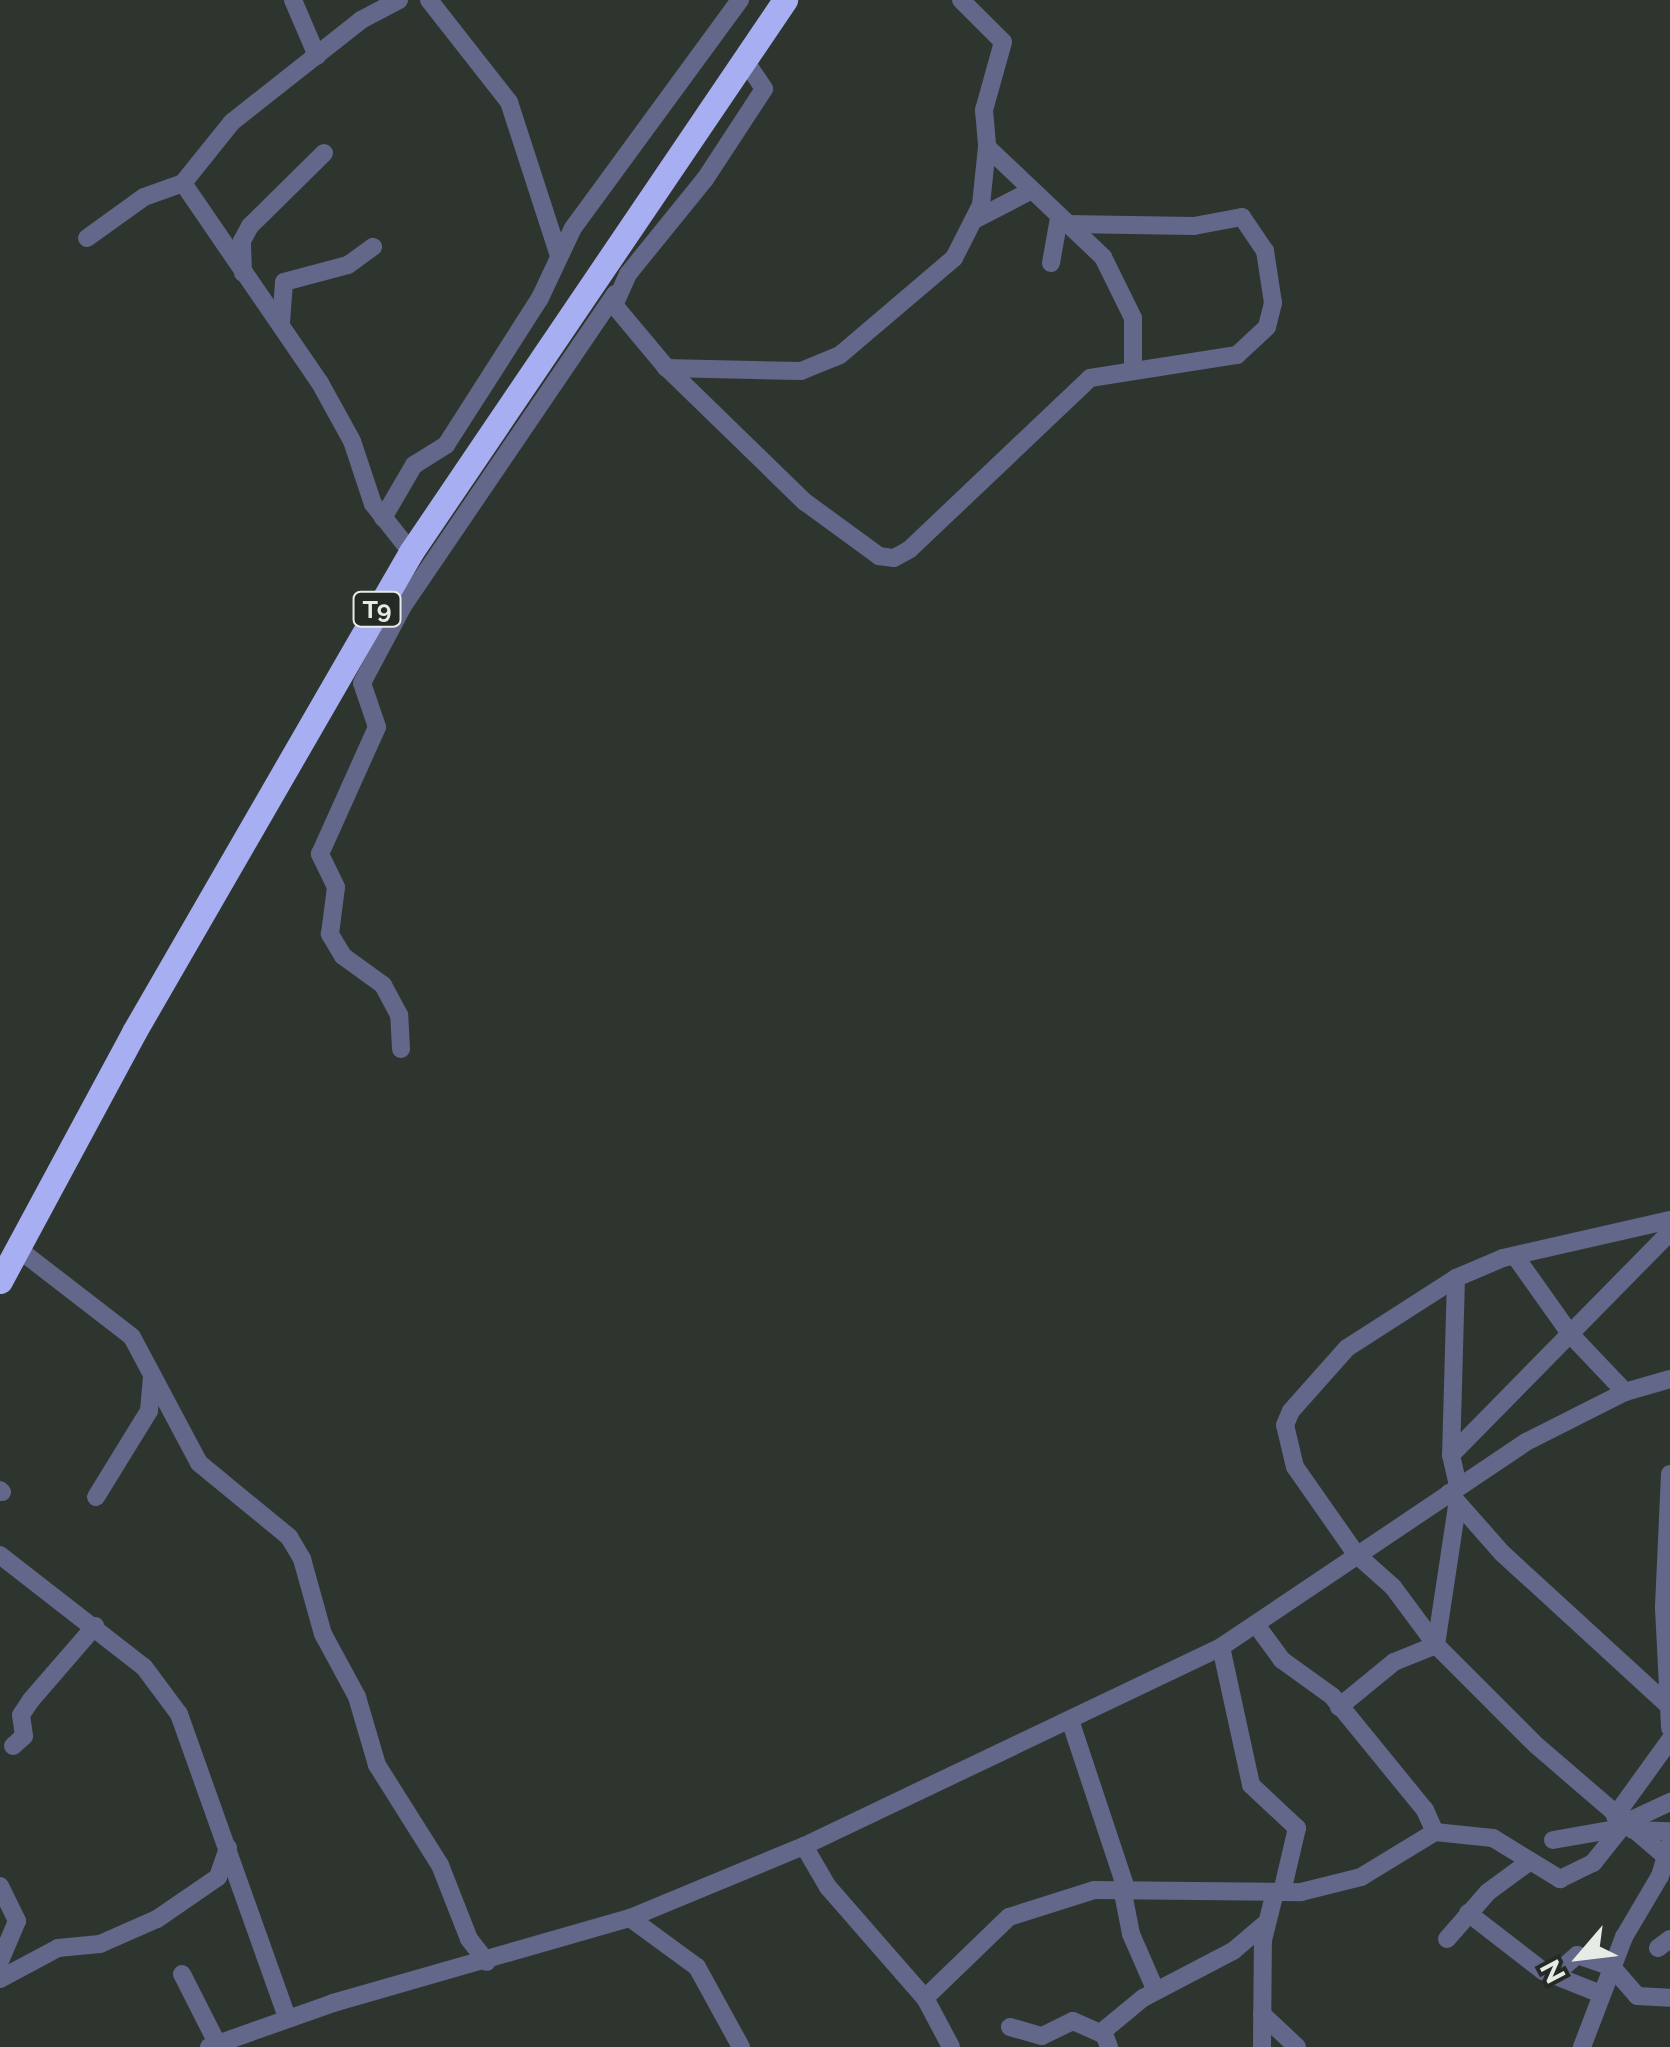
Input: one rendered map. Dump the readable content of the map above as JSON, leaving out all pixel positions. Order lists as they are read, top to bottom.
{
  "streets": {
    "highway": ["T9"]
  },
  "north": "bottom left"
}
